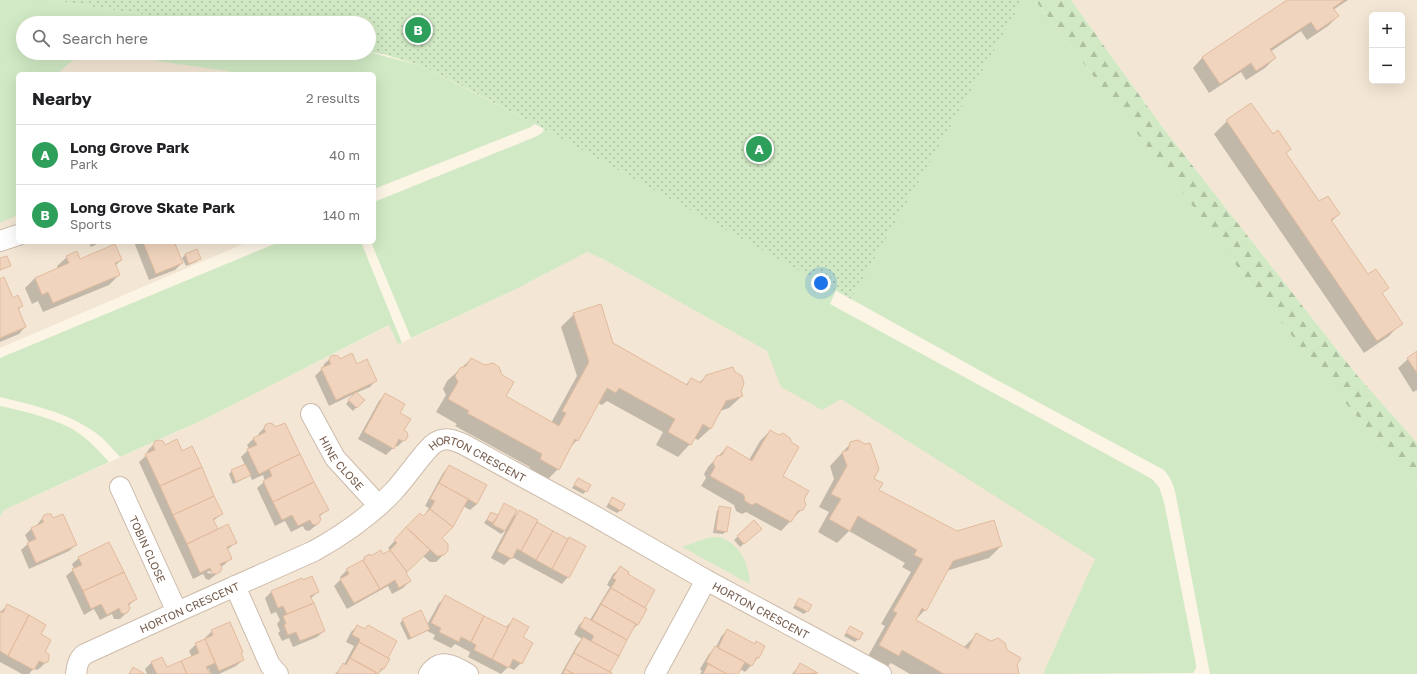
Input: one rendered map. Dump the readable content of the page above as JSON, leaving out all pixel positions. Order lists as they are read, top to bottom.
{
  "streets": {
    "street": ["HINE CLOSE", "HORTON CRESCENT", "TOBIN CLOSE"]
  },
  "crossings": [
    ["HINE CLOSE", "HORTON CRESCENT"],
    ["HORTON CRESCENT", "TOBIN CLOSE"]
  ],
  "page": {
    "map_buttons": ["+", "−"],
    "pins": ["B", "A"],
    "search": "Search here",
    "heading": ["Nearby", "2 results"],
    "list": [
      {
        "mark": "A",
        "name": "Long Grove Park",
        "note": "Park",
        "value": "40 m"
      },
      {
        "mark": "B",
        "name": "Long Grove Skate Park",
        "note": "Sports",
        "value": "140 m"
      }
    ]
  }
}
